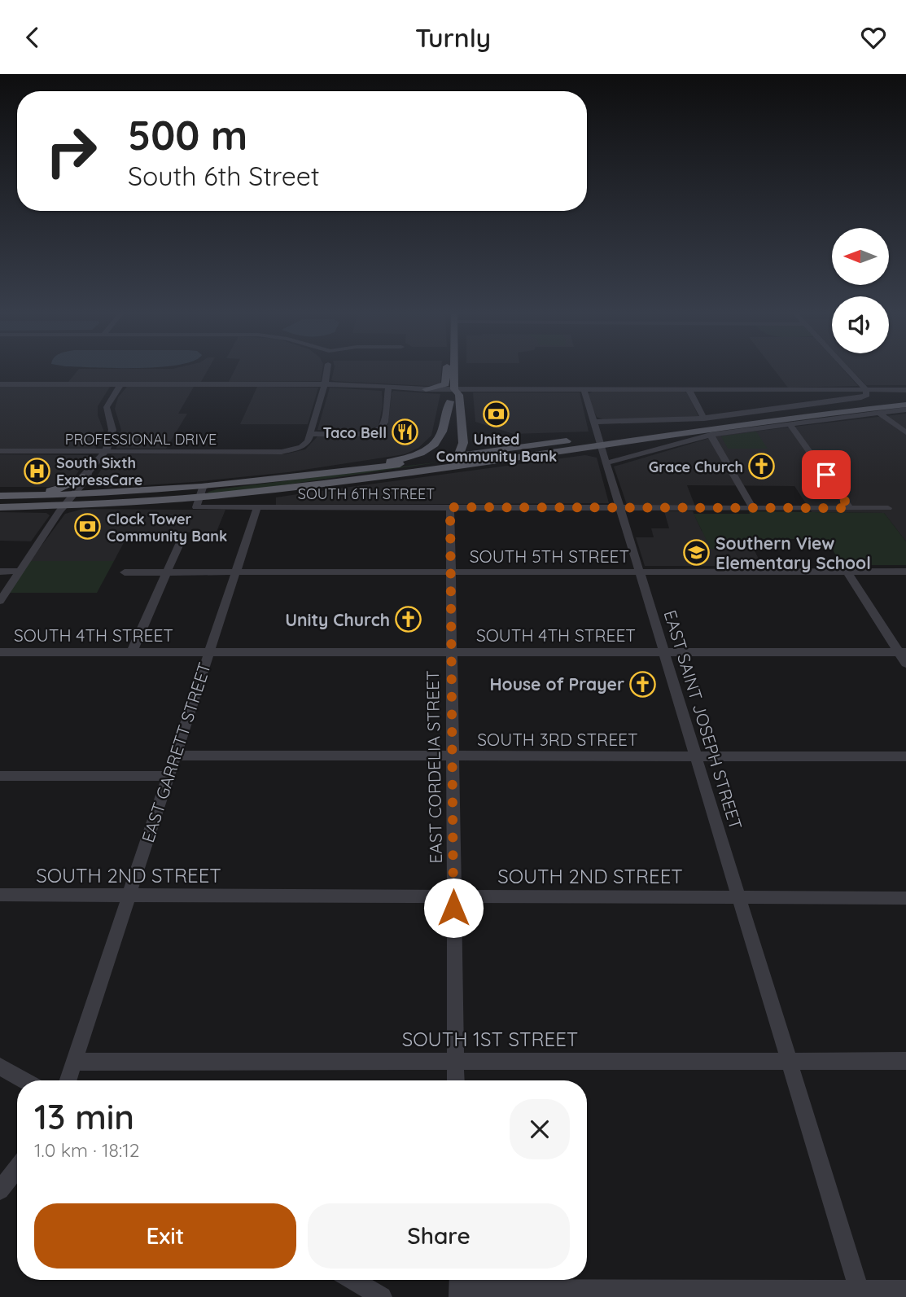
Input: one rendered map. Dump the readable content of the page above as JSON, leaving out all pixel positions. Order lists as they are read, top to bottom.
{
  "streets": {
    "street": [
      "PROFESSIONAL DRIVE",
      "SOUTH 6TH STREET",
      "SOUTH 5TH STREET",
      "SOUTH 4TH STREET",
      "EAST SAINT JOSEPH STREET",
      "SOUTH 3RD STREET",
      "EAST GARRETT STREET",
      "EAST CORDELIA STREET",
      "SOUTH 2ND STREET",
      "SOUTH 1ST STREET"
    ]
  },
  "crossings": [
    ["SOUTH 6TH STREET", "EAST SAINT JOSEPH STREET"],
    ["SOUTH 6TH STREET", "EAST GARRETT STREET"],
    ["SOUTH 6TH STREET", "EAST CORDELIA STREET"],
    ["SOUTH 5TH STREET", "EAST SAINT JOSEPH STREET"],
    ["SOUTH 5TH STREET", "EAST GARRETT STREET"],
    ["SOUTH 5TH STREET", "EAST CORDELIA STREET"],
    ["SOUTH 4TH STREET", "EAST SAINT JOSEPH STREET"],
    ["SOUTH 4TH STREET", "EAST GARRETT STREET"],
    ["SOUTH 4TH STREET", "EAST CORDELIA STREET"],
    ["EAST SAINT JOSEPH STREET", "SOUTH 3RD STREET"],
    ["EAST SAINT JOSEPH STREET", "SOUTH 2ND STREET"],
    ["EAST SAINT JOSEPH STREET", "SOUTH 1ST STREET"],
    ["SOUTH 3RD STREET", "EAST GARRETT STREET"],
    ["SOUTH 3RD STREET", "EAST CORDELIA STREET"],
    ["EAST GARRETT STREET", "SOUTH 2ND STREET"],
    ["EAST GARRETT STREET", "SOUTH 1ST STREET"],
    ["EAST CORDELIA STREET", "SOUTH 2ND STREET"],
    ["EAST CORDELIA STREET", "SOUTH 1ST STREET"]
  ],
  "places": {
    "bank": ["United Community Bank", "Clock Tower Community Bank"],
    "restaurant": ["Taco Bell"],
    "church": ["Grace Church", "Unity Church", "House of Prayer"],
    "hospital": ["South Sixth ExpressCare"],
    "school or university": ["Southern View Elementary School"]
  },
  "north": "left",
  "page": {
    "header": "Turnly",
    "turn": ["500 m", "South 6th Street"],
    "heading": ["13 min", "1.0 km · 18:12"],
    "buttons": ["Exit", "Share"]
  }
}
